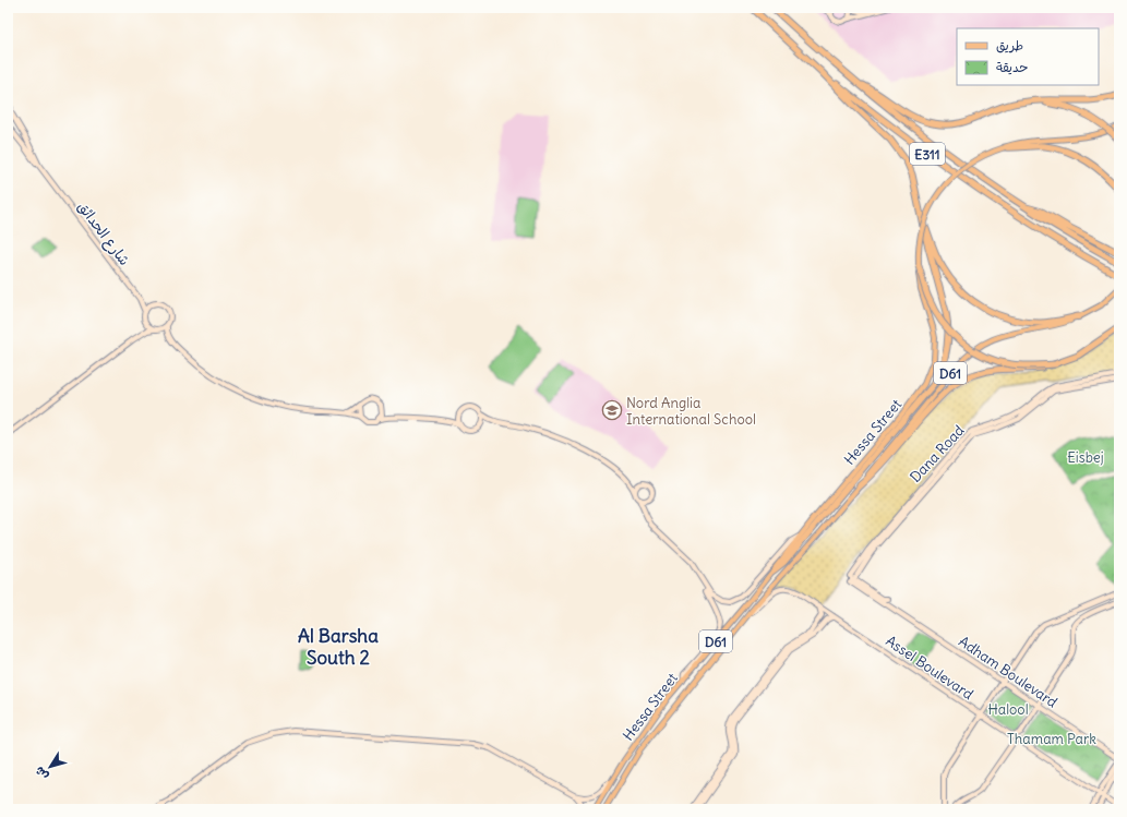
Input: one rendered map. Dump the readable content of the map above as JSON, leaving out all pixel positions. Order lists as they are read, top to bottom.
{
  "streets": {
    "highway": ["E311"],
    "main road": ["D61", "Hessa Street"],
    "street": [
      "شارع الحدائق",
      "Dana Road",
      "Assel Boulevard",
      "Adham Boulevard"
    ]
  },
  "crossings": [
    ["Hessa Street", "Assel Boulevard"],
    ["Dana Road", "Adham Boulevard"]
  ],
  "districts": ["Al Barsha South 2"],
  "parks": ["Eisbej", "Halool", "Thamam Park"],
  "places": {
    "school or university": ["Nord Anglia International School"]
  },
  "legend": ["طريق", "حديقة"],
  "north": "bottom left"
}
